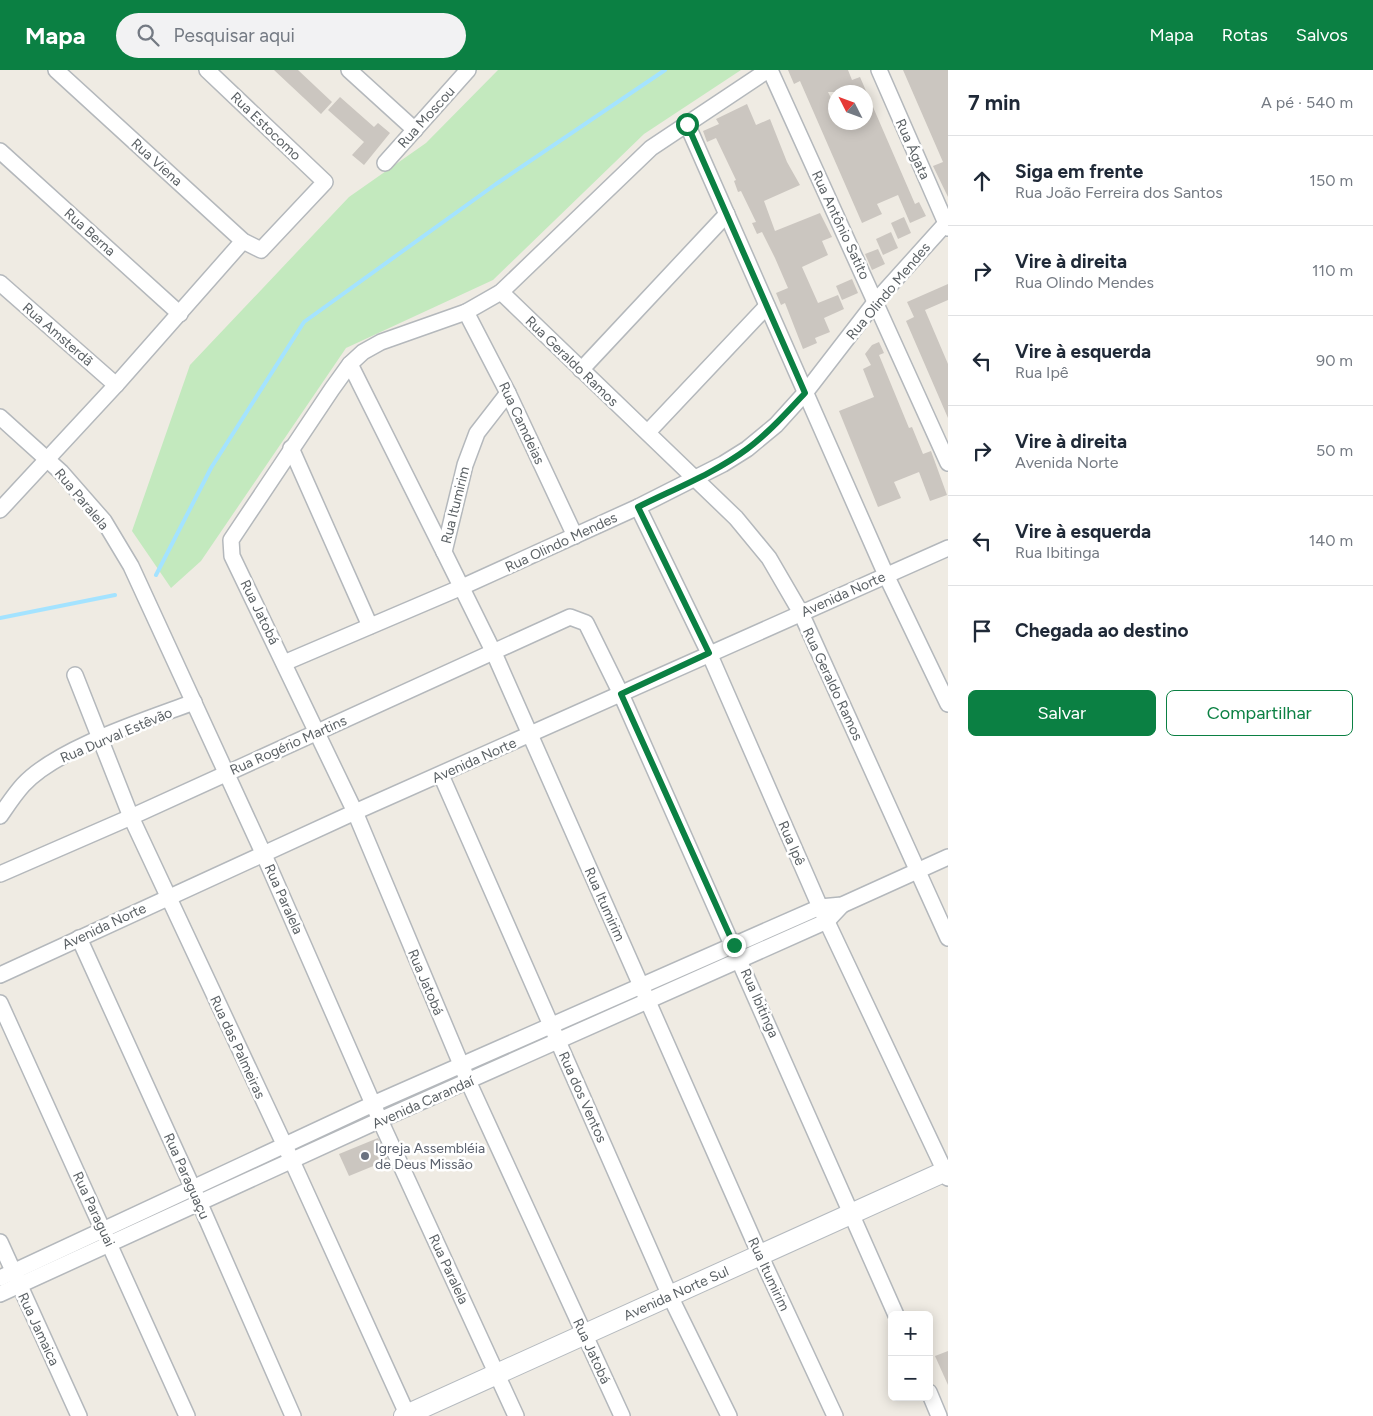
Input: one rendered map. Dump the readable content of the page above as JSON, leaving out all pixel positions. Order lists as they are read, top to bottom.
{
  "streets": {
    "street": [
      "Rua Moscou",
      "Rua Estocomo",
      "Rua Ágata",
      "Rua Viena",
      "Rua Antônio Satito",
      "Rua Berna",
      "Rua Olindo Mendes",
      "Rua Amsterdã",
      "Rua Geraldo Ramos",
      "Rua Camdeias",
      "Rua Paralela",
      "Rua Itumirim",
      "Avenida Norte",
      "Rua Jatobá",
      "Rua Durval Estêvão",
      "Rua Rogério Martins",
      "Rua Ipê",
      "Rua Ibitinga",
      "Rua das Palmeiras",
      "Rua dos Ventos",
      "Avenida Carandaí",
      "Rua Paraguaçu",
      "Rua Paraguai",
      "Avenida Norte Sul",
      "Rua Jamaica"
    ]
  },
  "crossings": [
    ["Rua Estocomo", "Rua Viena"],
    ["Rua Ágata", "Rua Olindo Mendes"],
    ["Rua Antônio Satito", "Rua Olindo Mendes"],
    ["Rua Olindo Mendes", "Rua Geraldo Ramos"],
    ["Rua Olindo Mendes", "Rua Camdeias"],
    ["Rua Olindo Mendes", "Rua Itumirim"],
    ["Rua Olindo Mendes", "Rua Jatobá"],
    ["Rua Olindo Mendes", "Rua Ipê"],
    ["Rua Geraldo Ramos", "Avenida Norte"],
    ["Rua Geraldo Ramos", "Avenida Carandaí"],
    ["Rua Camdeias", "Rua Itumirim"],
    ["Rua Paralela", "Avenida Norte"],
    ["Rua Paralela", "Rua Durval Estêvão"],
    ["Rua Paralela", "Rua Rogério Martins"],
    ["Rua Paralela", "Avenida Carandaí"],
    ["Rua Paralela", "Avenida Norte Sul"],
    ["Rua Itumirim", "Avenida Norte"],
    ["Rua Itumirim", "Rua Rogério Martins"],
    ["Rua Itumirim", "Avenida Carandaí"],
    ["Rua Itumirim", "Avenida Norte Sul"],
    ["Avenida Norte", "Rua Jatobá"],
    ["Avenida Norte", "Rua Ipê"],
    ["Avenida Norte", "Rua Ibitinga"],
    ["Avenida Norte", "Rua das Palmeiras"],
    ["Avenida Norte", "Rua dos Ventos"],
    ["Avenida Norte", "Rua Paraguaçu"],
    ["Rua Jatobá", "Rua Rogério Martins"],
    ["Rua Jatobá", "Avenida Carandaí"],
    ["Rua Jatobá", "Avenida Norte Sul"],
    ["Rua Durval Estêvão", "Rua das Palmeiras"],
    ["Rua Rogério Martins", "Rua Ibitinga"],
    ["Rua Rogério Martins", "Rua das Palmeiras"],
    ["Rua Ipê", "Avenida Carandaí"],
    ["Rua Ipê", "Avenida Norte Sul"],
    ["Rua Ibitinga", "Avenida Carandaí"],
    ["Rua Ibitinga", "Avenida Norte Sul"],
    ["Rua das Palmeiras", "Avenida Carandaí"],
    ["Rua das Palmeiras", "Avenida Norte Sul"],
    ["Rua dos Ventos", "Avenida Carandaí"],
    ["Rua dos Ventos", "Avenida Norte Sul"],
    ["Avenida Carandaí", "Rua Paraguaçu"],
    ["Avenida Carandaí", "Rua Paraguai"],
    ["Avenida Carandaí", "Rua Jamaica"]
  ],
  "places": ["Igreja Assembléia de Deus Missão"],
  "north": "top left",
  "page": {
    "header": "Mapa",
    "search": "Pesquisar aqui",
    "nav": ["Mapa", "Rotas", "Salvos"],
    "heading": ["7 min", "A pé · 540 m"],
    "list": [
      ["Siga em frente", "Rua João Ferreira dos Santos", "150 m"],
      ["Vire à direita", "Rua Olindo Mendes", "110 m"],
      ["Vire à esquerda", "Rua Ipê", "90 m"],
      ["Vire à direita", "Avenida Norte", "50 m"],
      ["Vire à esquerda", "Rua Ibitinga", "140 m"],
      "Chegada ao destino"
    ],
    "buttons": ["Salvar", "Compartilhar"],
    "map_buttons": ["+", "−"]
  }
}
